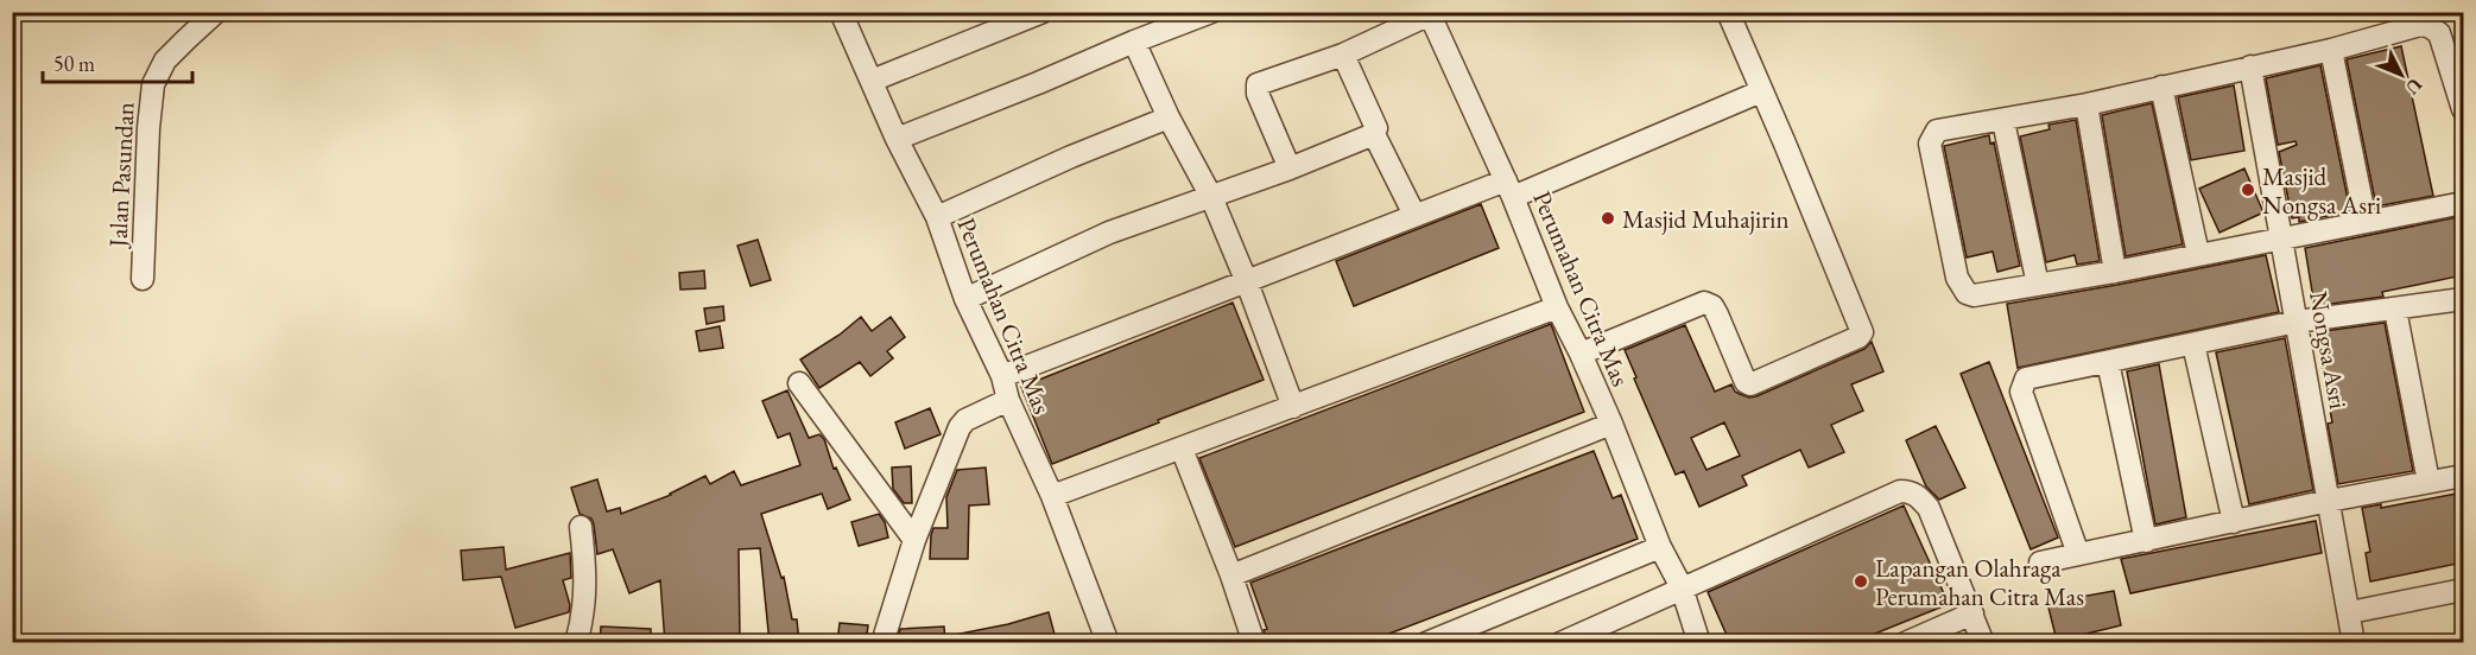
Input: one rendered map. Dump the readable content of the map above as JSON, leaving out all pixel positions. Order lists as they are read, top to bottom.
{
  "streets": {
    "street": ["Jalan Pasundan", "Perumahan Citra Mas", "Nongsa Asri"]
  },
  "places": ["Masjid Nongsa Asri", "Masjid Muhajirin", "Lapangan Olahraga Perumahan Citra Mas"],
  "scale_bar": "50 m",
  "north": "bottom right"
}
